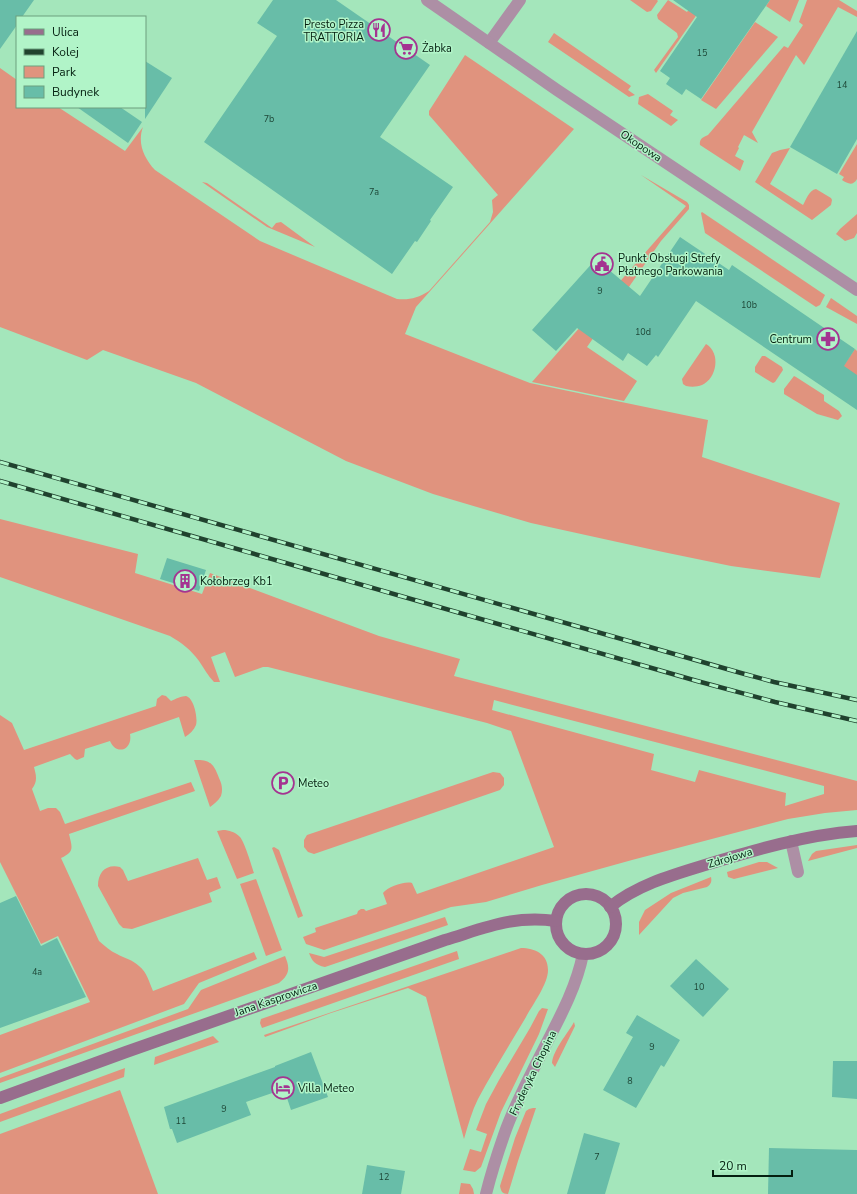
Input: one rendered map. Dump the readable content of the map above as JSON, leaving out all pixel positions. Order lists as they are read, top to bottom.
{
  "streets": {
    "street": [
      "Okopowa",
      "Zdrojowa",
      "Jana Kasprowicza",
      "Fryderyka Chopina"
    ]
  },
  "crossings": [
    ["Zdrojowa", "Jana Kasprowicza"],
    ["Zdrojowa", "Fryderyka Chopina"],
    ["Jana Kasprowicza", "Fryderyka Chopina"]
  ],
  "places": {
    "restaurant": ["Presto Pizza TRATTORIA"],
    "supermarket": ["Żabka"],
    "public building": ["Punkt Obsługi Strefy Płatnego Parkowania"],
    "pharmacy": ["Centrum"],
    "building": ["Kołobrzeg Kb1"],
    "parking": ["Meteo"],
    "hotel": ["Villa Meteo"]
  },
  "house_numbers": [
    "15",
    "14",
    "7b",
    "7a",
    "9",
    "10b",
    "10d",
    "4a",
    "10",
    "9",
    "8",
    "9",
    "11",
    "7",
    "12"
  ],
  "legend": [
    "Ulica",
    "Kolej",
    "Park",
    "Budynek"
  ],
  "scale_bar": "20 m"
}
